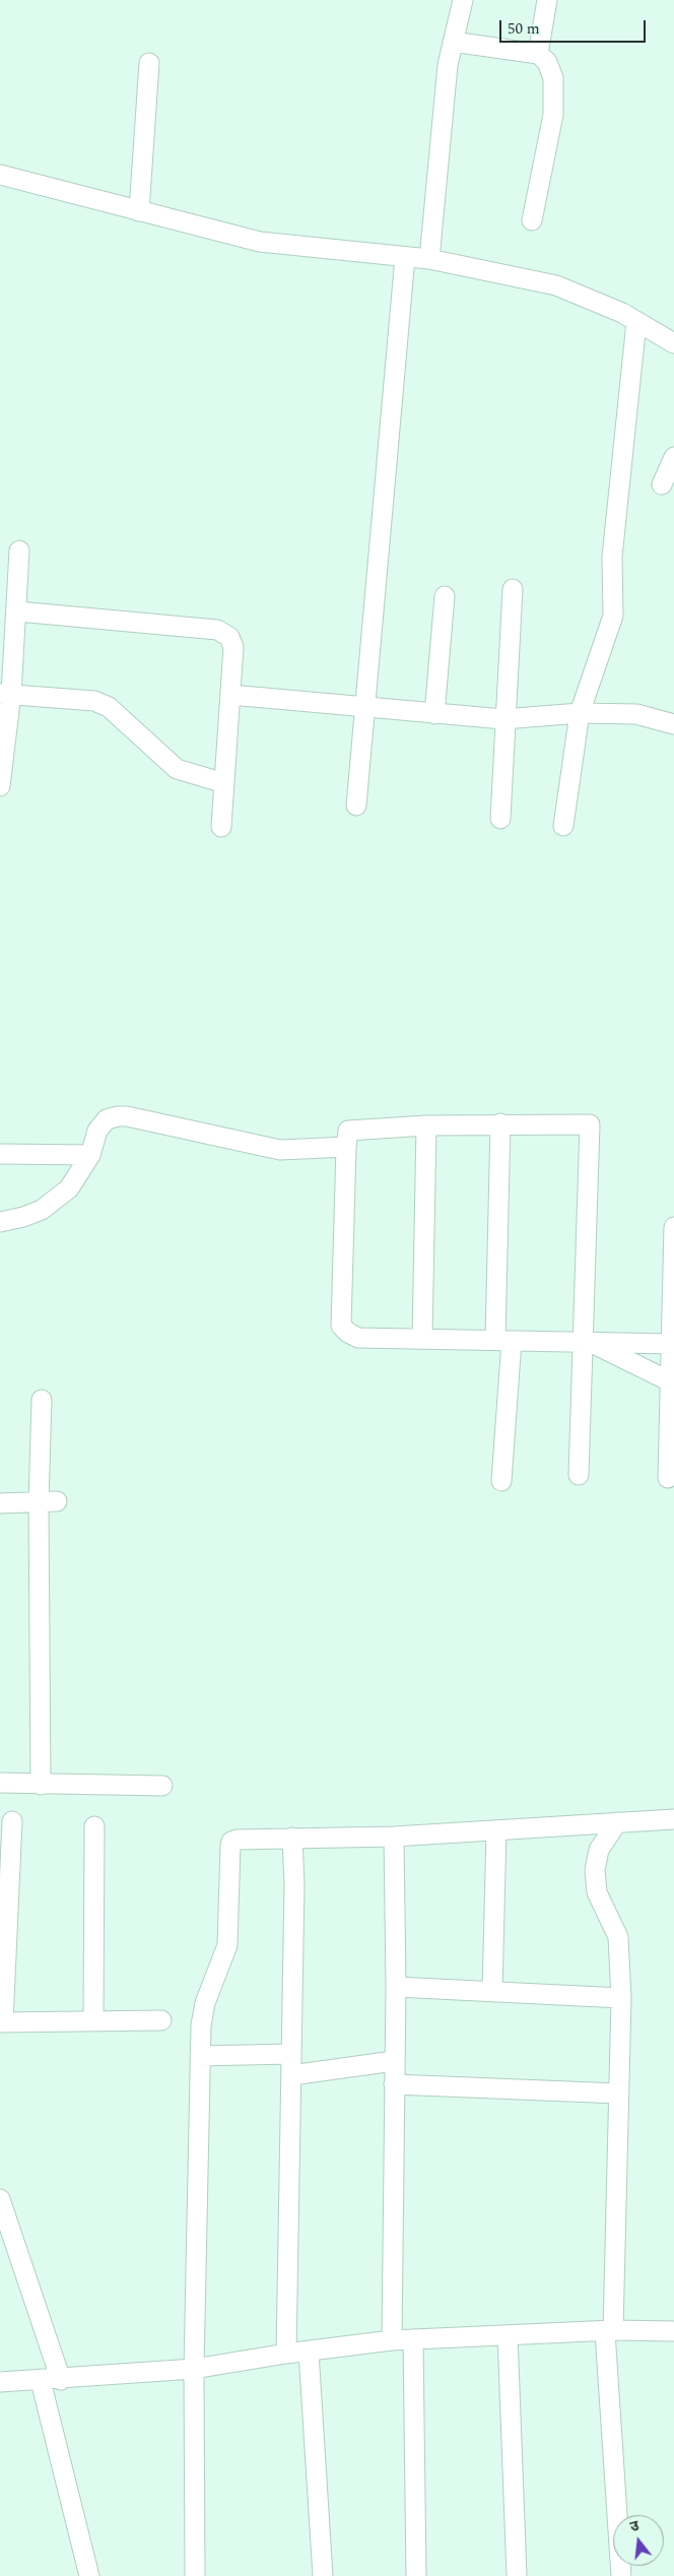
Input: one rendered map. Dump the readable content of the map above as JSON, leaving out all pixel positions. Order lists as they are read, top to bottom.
{
  "scale_bar": "50 m",
  "north": "top"
}
